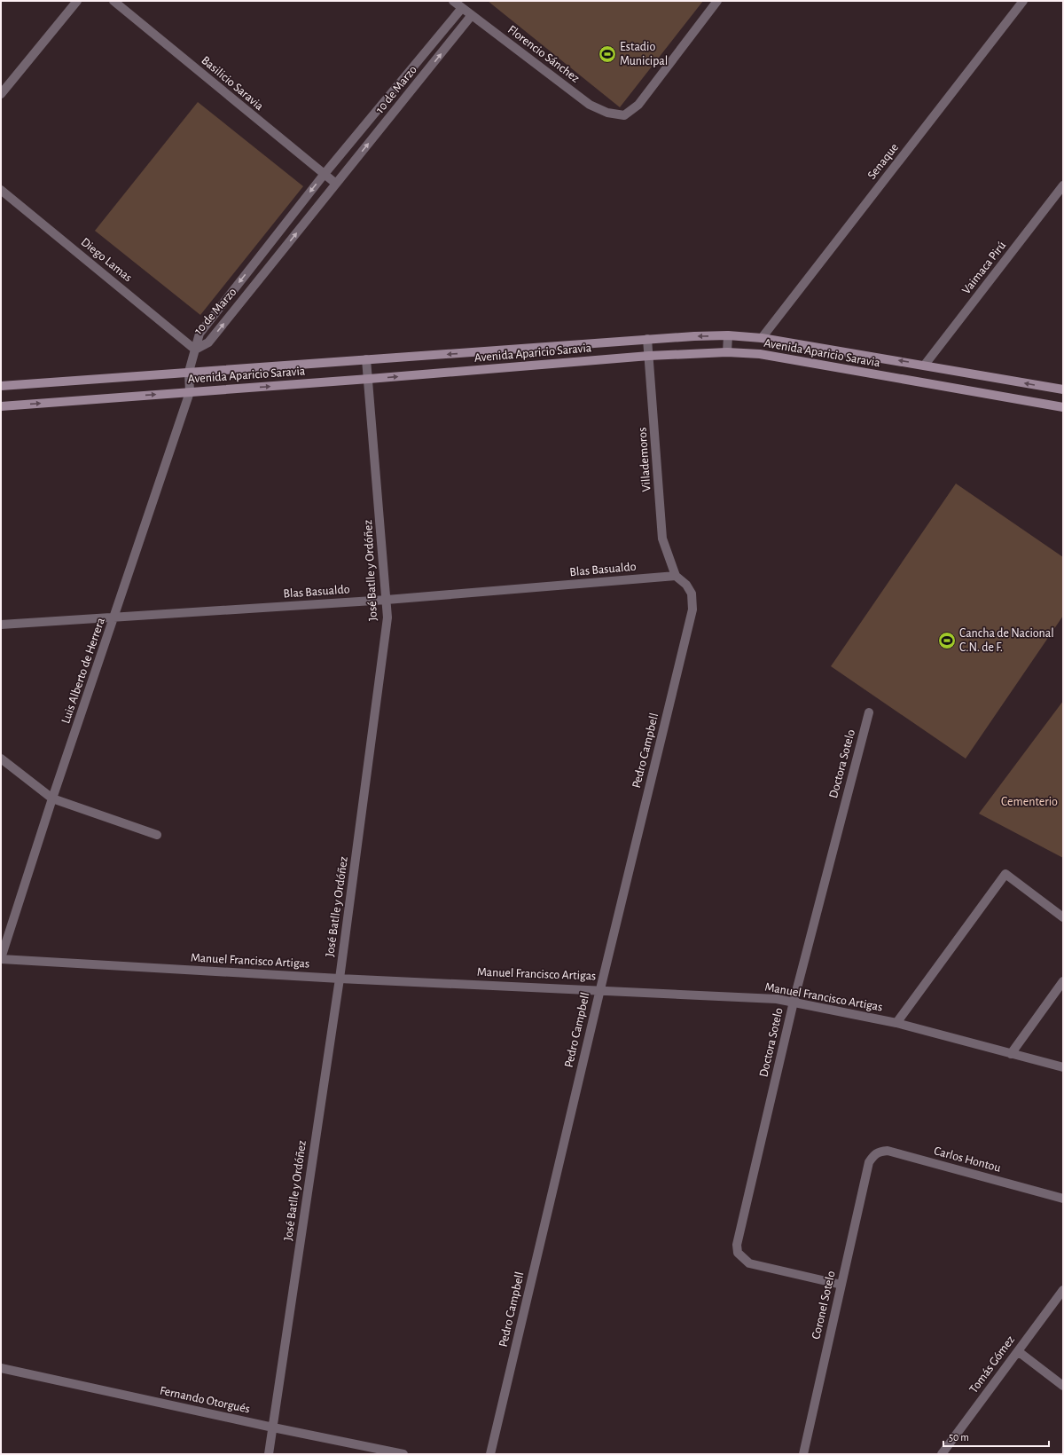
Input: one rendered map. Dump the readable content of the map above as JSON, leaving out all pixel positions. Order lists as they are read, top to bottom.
{
  "streets": {
    "street": [
      "Florencio Sánchez",
      "Basilicio Saravia",
      "10 de Marzo",
      "Senaque",
      "Diego Lamas",
      "Vaimaca Pirú",
      "Avenida Aparicio Saravia",
      "Villademoros",
      "Blas Basualdo",
      "José Batlle y Ordóñez",
      "Luis Alberto de Herrera",
      "Pedro Campbell",
      "Doctora Sotelo",
      "Manuel Francisco Artigas",
      "Carlos Hontou",
      "Coronel Sotelo",
      "Tomás Gómez",
      "Fernando Otorgués"
    ]
  },
  "crossings": [
    ["Florencio Sánchez", "10 de Marzo"],
    ["Basilicio Saravia", "10 de Marzo"],
    ["10 de Marzo", "Diego Lamas"],
    ["Senaque", "Avenida Aparicio Saravia"],
    ["Vaimaca Pirú", "Avenida Aparicio Saravia"],
    ["Avenida Aparicio Saravia", "Villademoros"],
    ["Avenida Aparicio Saravia", "José Batlle y Ordóñez"],
    ["Avenida Aparicio Saravia", "Luis Alberto de Herrera"],
    ["Villademoros", "Blas Basualdo"],
    ["Villademoros", "Pedro Campbell"],
    ["Blas Basualdo", "José Batlle y Ordóñez"],
    ["Blas Basualdo", "Luis Alberto de Herrera"],
    ["Blas Basualdo", "Pedro Campbell"],
    ["José Batlle y Ordóñez", "Manuel Francisco Artigas"],
    ["José Batlle y Ordóñez", "Fernando Otorgués"],
    ["Luis Alberto de Herrera", "Manuel Francisco Artigas"],
    ["Pedro Campbell", "Manuel Francisco Artigas"],
    ["Doctora Sotelo", "Manuel Francisco Artigas"],
    ["Doctora Sotelo", "Coronel Sotelo"],
    ["Carlos Hontou", "Coronel Sotelo"]
  ],
  "parks": ["Cementerio"],
  "places": {
    "sports": ["Estadio Municipal", "Cancha de Nacional C.N. de F."]
  },
  "scale_bar": "50 m"
}
